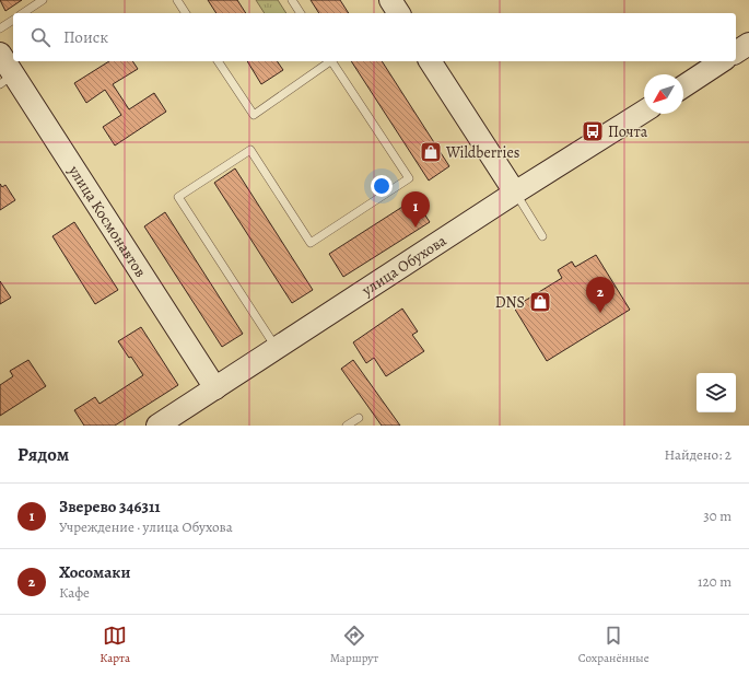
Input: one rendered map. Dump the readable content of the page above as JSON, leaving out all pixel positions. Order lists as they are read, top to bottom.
{
  "streets": {
    "main road": ["улица Космонавтов", "улица Обухова"]
  },
  "crossings": [
    ["улица Космонавтов", "улица Обухова"]
  ],
  "places": {
    "bus stop": ["Почта"],
    "shop": ["Wildberries", "DNS"]
  },
  "north": "bottom left",
  "page": {
    "search": "Поиск",
    "pins": ["1", "2"],
    "heading": ["Рядом", "Найдено: 2"],
    "list": [
      {
        "mark": "1",
        "name": "Зверево 346311",
        "note": "Учреждение · улица Обухова",
        "value": "30 m"
      },
      {
        "mark": "2",
        "name": "Хосомаки",
        "note": "Кафе",
        "value": "120 m"
      }
    ],
    "nav": ["Карта", "Маршрут", "Сохранённые"]
  }
}
